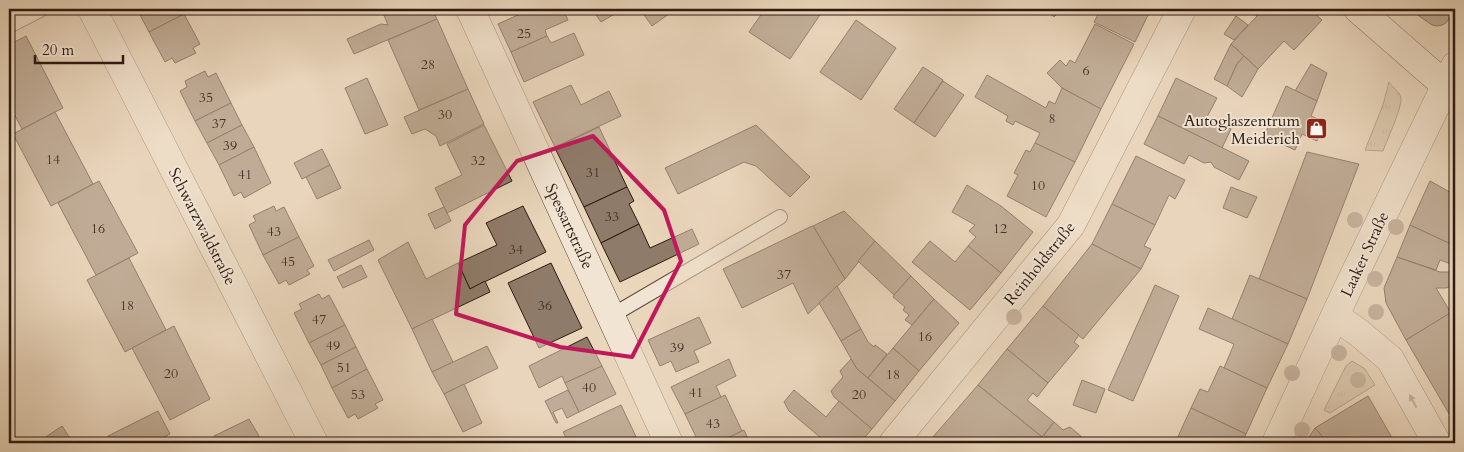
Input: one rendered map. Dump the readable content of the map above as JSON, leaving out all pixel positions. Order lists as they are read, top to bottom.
{
  "streets": {
    "street": [
      "Schwarzwaldstraße",
      "Spessartstraße",
      "Laaker Straße",
      "Reinholdstraße"
    ]
  },
  "places": {
    "shop": ["Autoglaszentrum Meiderich"]
  },
  "house_numbers": [
    "25",
    "28",
    "6",
    "35",
    "30",
    "8",
    "37",
    "39",
    "14",
    "32",
    "31",
    "41",
    "10",
    "33",
    "16",
    "12",
    "43",
    "34",
    "45",
    "37",
    "18",
    "36",
    "47",
    "16",
    "49",
    "39",
    "51",
    "20",
    "18",
    "40",
    "41",
    "53",
    "20",
    "43"
  ],
  "scale_bar": "20 m"
}
